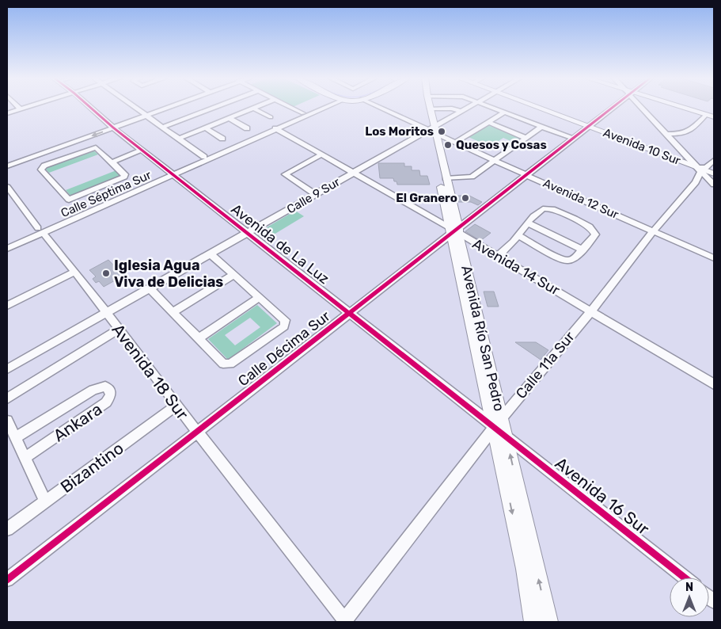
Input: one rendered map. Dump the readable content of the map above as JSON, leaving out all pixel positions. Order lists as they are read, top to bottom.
{
  "streets": {
    "main road": ["Avenida 10 Sur", "Avenida Río San Pedro"],
    "street": [
      "Calle Séptima Sur",
      "Calle 9 Sur",
      "Avenida 12 Sur",
      "Avenida de La Luz",
      "Avenida 14 Sur",
      "Calle Décima Sur",
      "Calle 11a Sur",
      "Avenida 18 Sur",
      "Ankara",
      "Bizantino",
      "Avenida 16 Sur"
    ]
  },
  "crossings": [
    ["Avenida 10 Sur", "Calle Décima Sur"],
    ["Avenida 10 Sur", "Calle 11a Sur"],
    ["Calle Séptima Sur", "Avenida de La Luz"],
    ["Calle Séptima Sur", "Avenida 14 Sur"],
    ["Calle Séptima Sur", "Avenida 18 Sur"],
    ["Calle 9 Sur", "Avenida 12 Sur"],
    ["Calle 9 Sur", "Avenida de La Luz"],
    ["Calle 9 Sur", "Avenida 14 Sur"],
    ["Calle 9 Sur", "Avenida Río San Pedro"],
    ["Calle 9 Sur", "Avenida 18 Sur"],
    ["Avenida 12 Sur", "Avenida Río San Pedro"],
    ["Avenida 12 Sur", "Calle Décima Sur"],
    ["Avenida 12 Sur", "Calle 11a Sur"],
    ["Avenida de La Luz", "Avenida Río San Pedro"],
    ["Avenida de La Luz", "Calle Décima Sur"],
    ["Avenida de La Luz", "Calle 11a Sur"],
    ["Avenida de La Luz", "Avenida 16 Sur"],
    ["Avenida 14 Sur", "Avenida Río San Pedro"],
    ["Avenida 14 Sur", "Calle Décima Sur"],
    ["Avenida 14 Sur", "Calle 11a Sur"],
    ["Avenida Río San Pedro", "Calle Décima Sur"],
    ["Avenida Río San Pedro", "Calle 11a Sur"],
    ["Avenida Río San Pedro", "Avenida 16 Sur"],
    ["Calle Décima Sur", "Avenida 18 Sur"],
    ["Calle 11a Sur", "Avenida 18 Sur"],
    ["Calle 11a Sur", "Avenida 16 Sur"],
    ["Avenida 18 Sur", "Bizantino"]
  ],
  "places": [
    "Los Moritos",
    "Quesos y Cosas",
    "El Granero",
    "Iglesia Agua Viva de Delicias"
  ],
  "north": "top"
}
